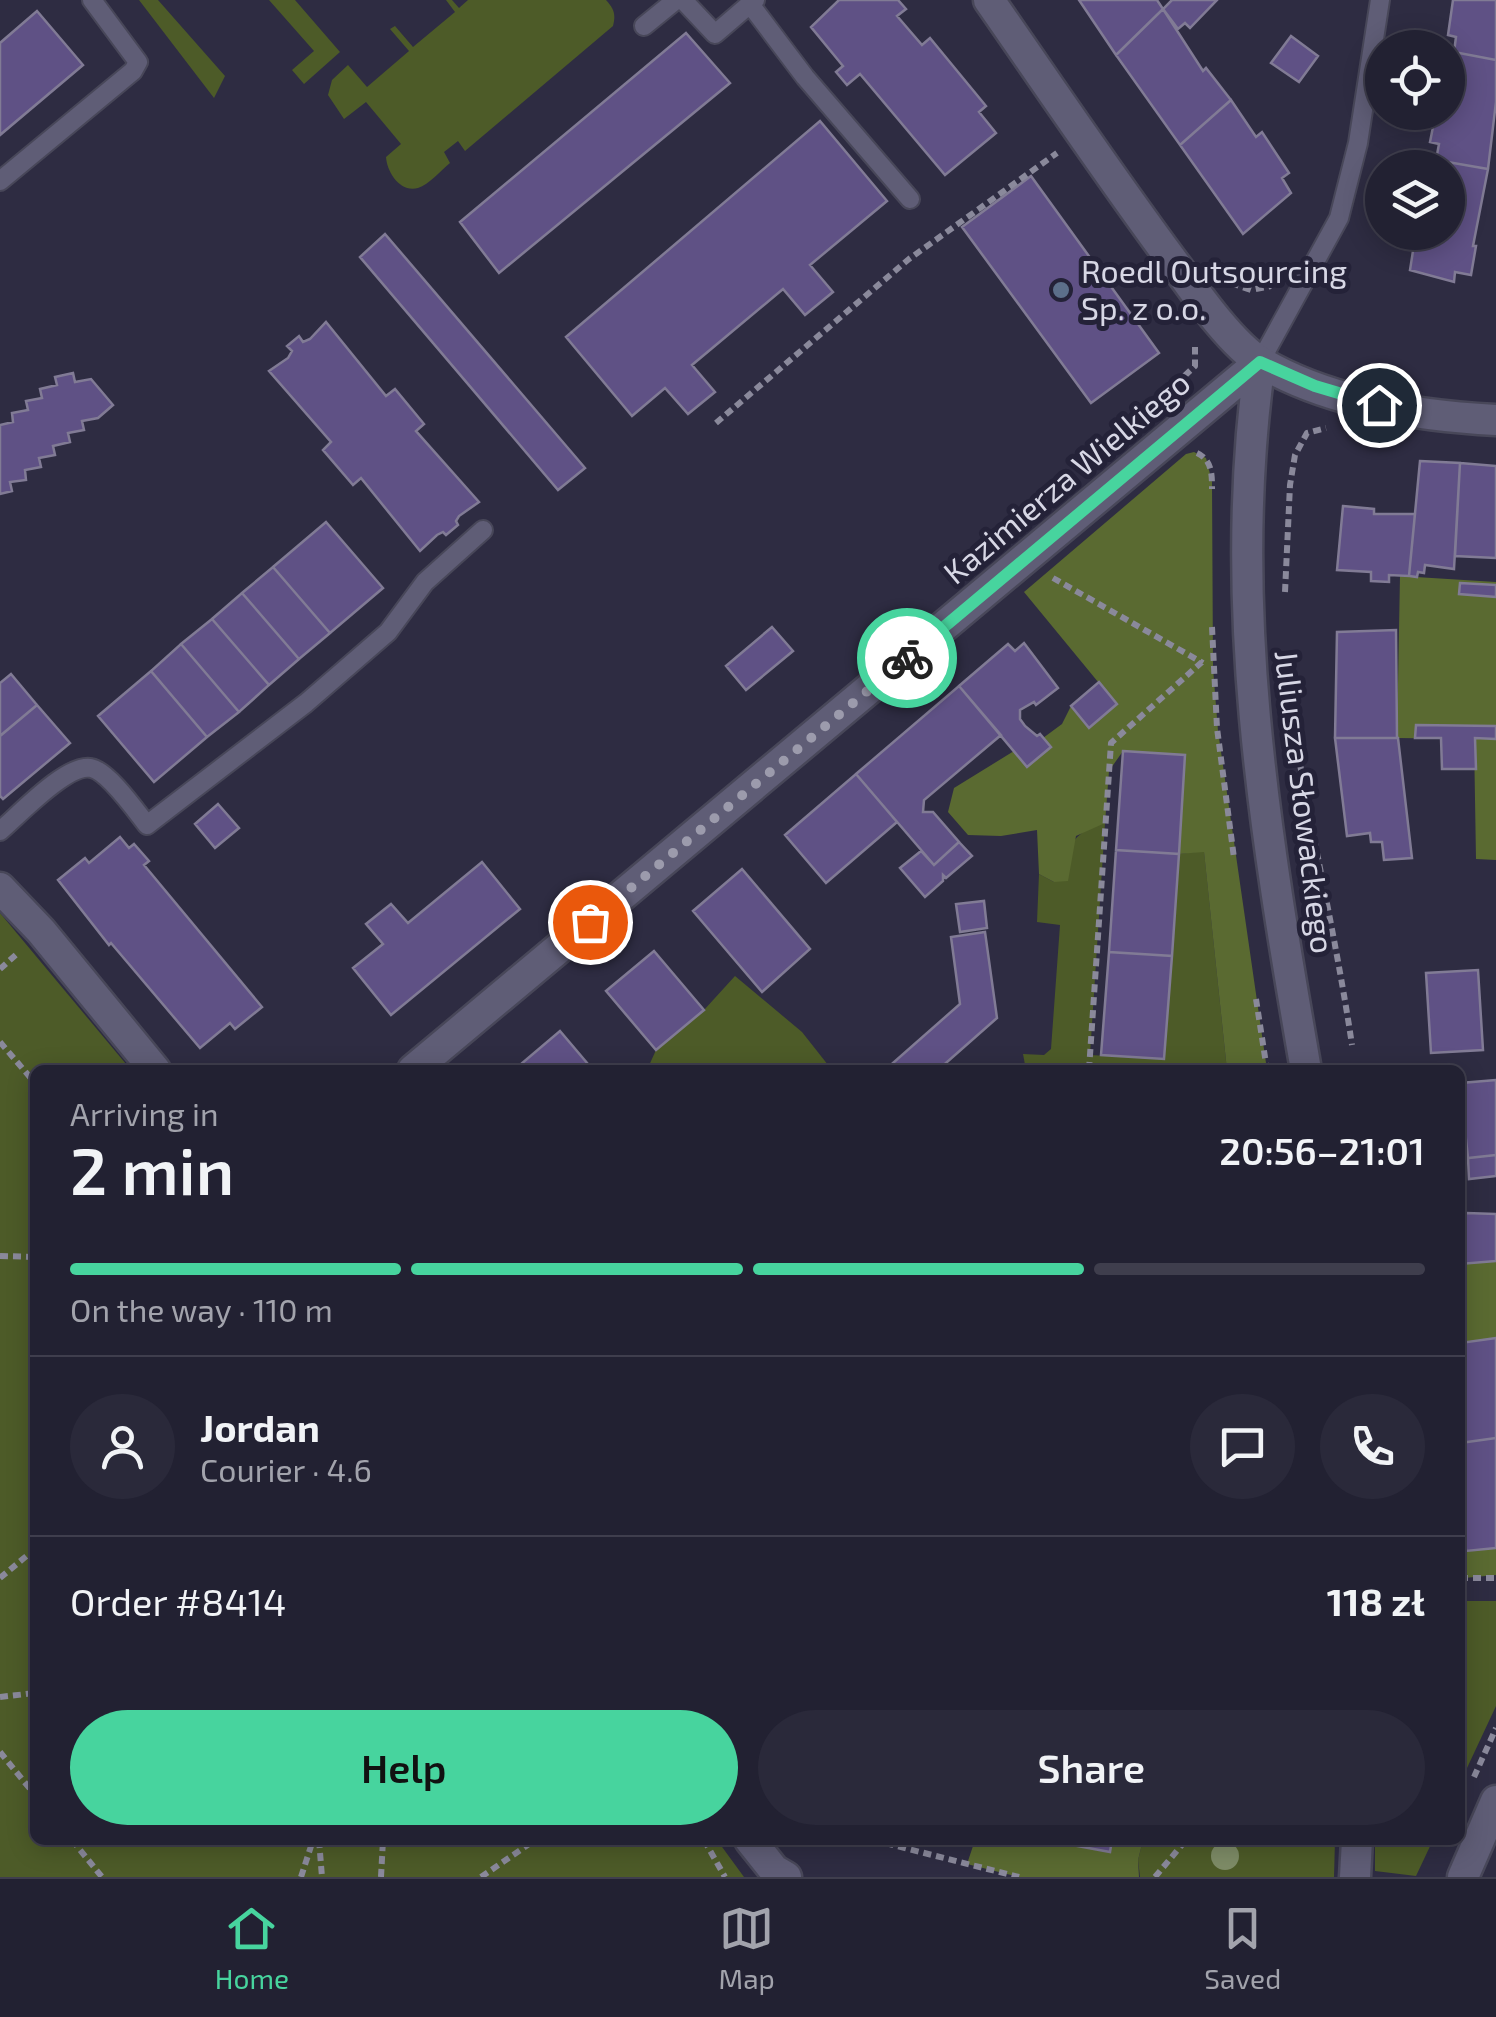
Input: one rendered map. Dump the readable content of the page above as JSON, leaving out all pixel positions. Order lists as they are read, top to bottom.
{
  "streets": {
    "street": ["Kazimierza Wielkiego", "Juliusza Słowackiego"]
  },
  "crossings": [
    ["Kazimierza Wielkiego", "Juliusza Słowackiego"]
  ],
  "places": ["Roedl Outsourcing Sp. z o.o."],
  "page": {
    "heading": ["2 min", "Arriving in", "20:56–21:01"],
    "panel": [
      "Jordan",
      "Courier · 4.6",
      "Order #8414",
      "118 zł"
    ],
    "bar": "On the way · 110 m",
    "buttons": ["Help", "Share"],
    "tabs": ["Home", "Map", "Saved"]
  }
}
